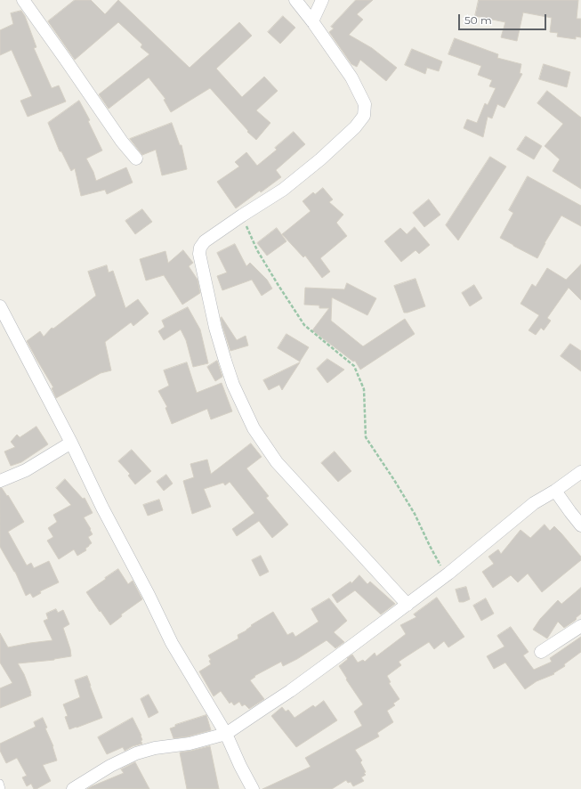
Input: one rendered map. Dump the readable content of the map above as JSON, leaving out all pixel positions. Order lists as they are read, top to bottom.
{
  "scale_bar": "50 m"
}
